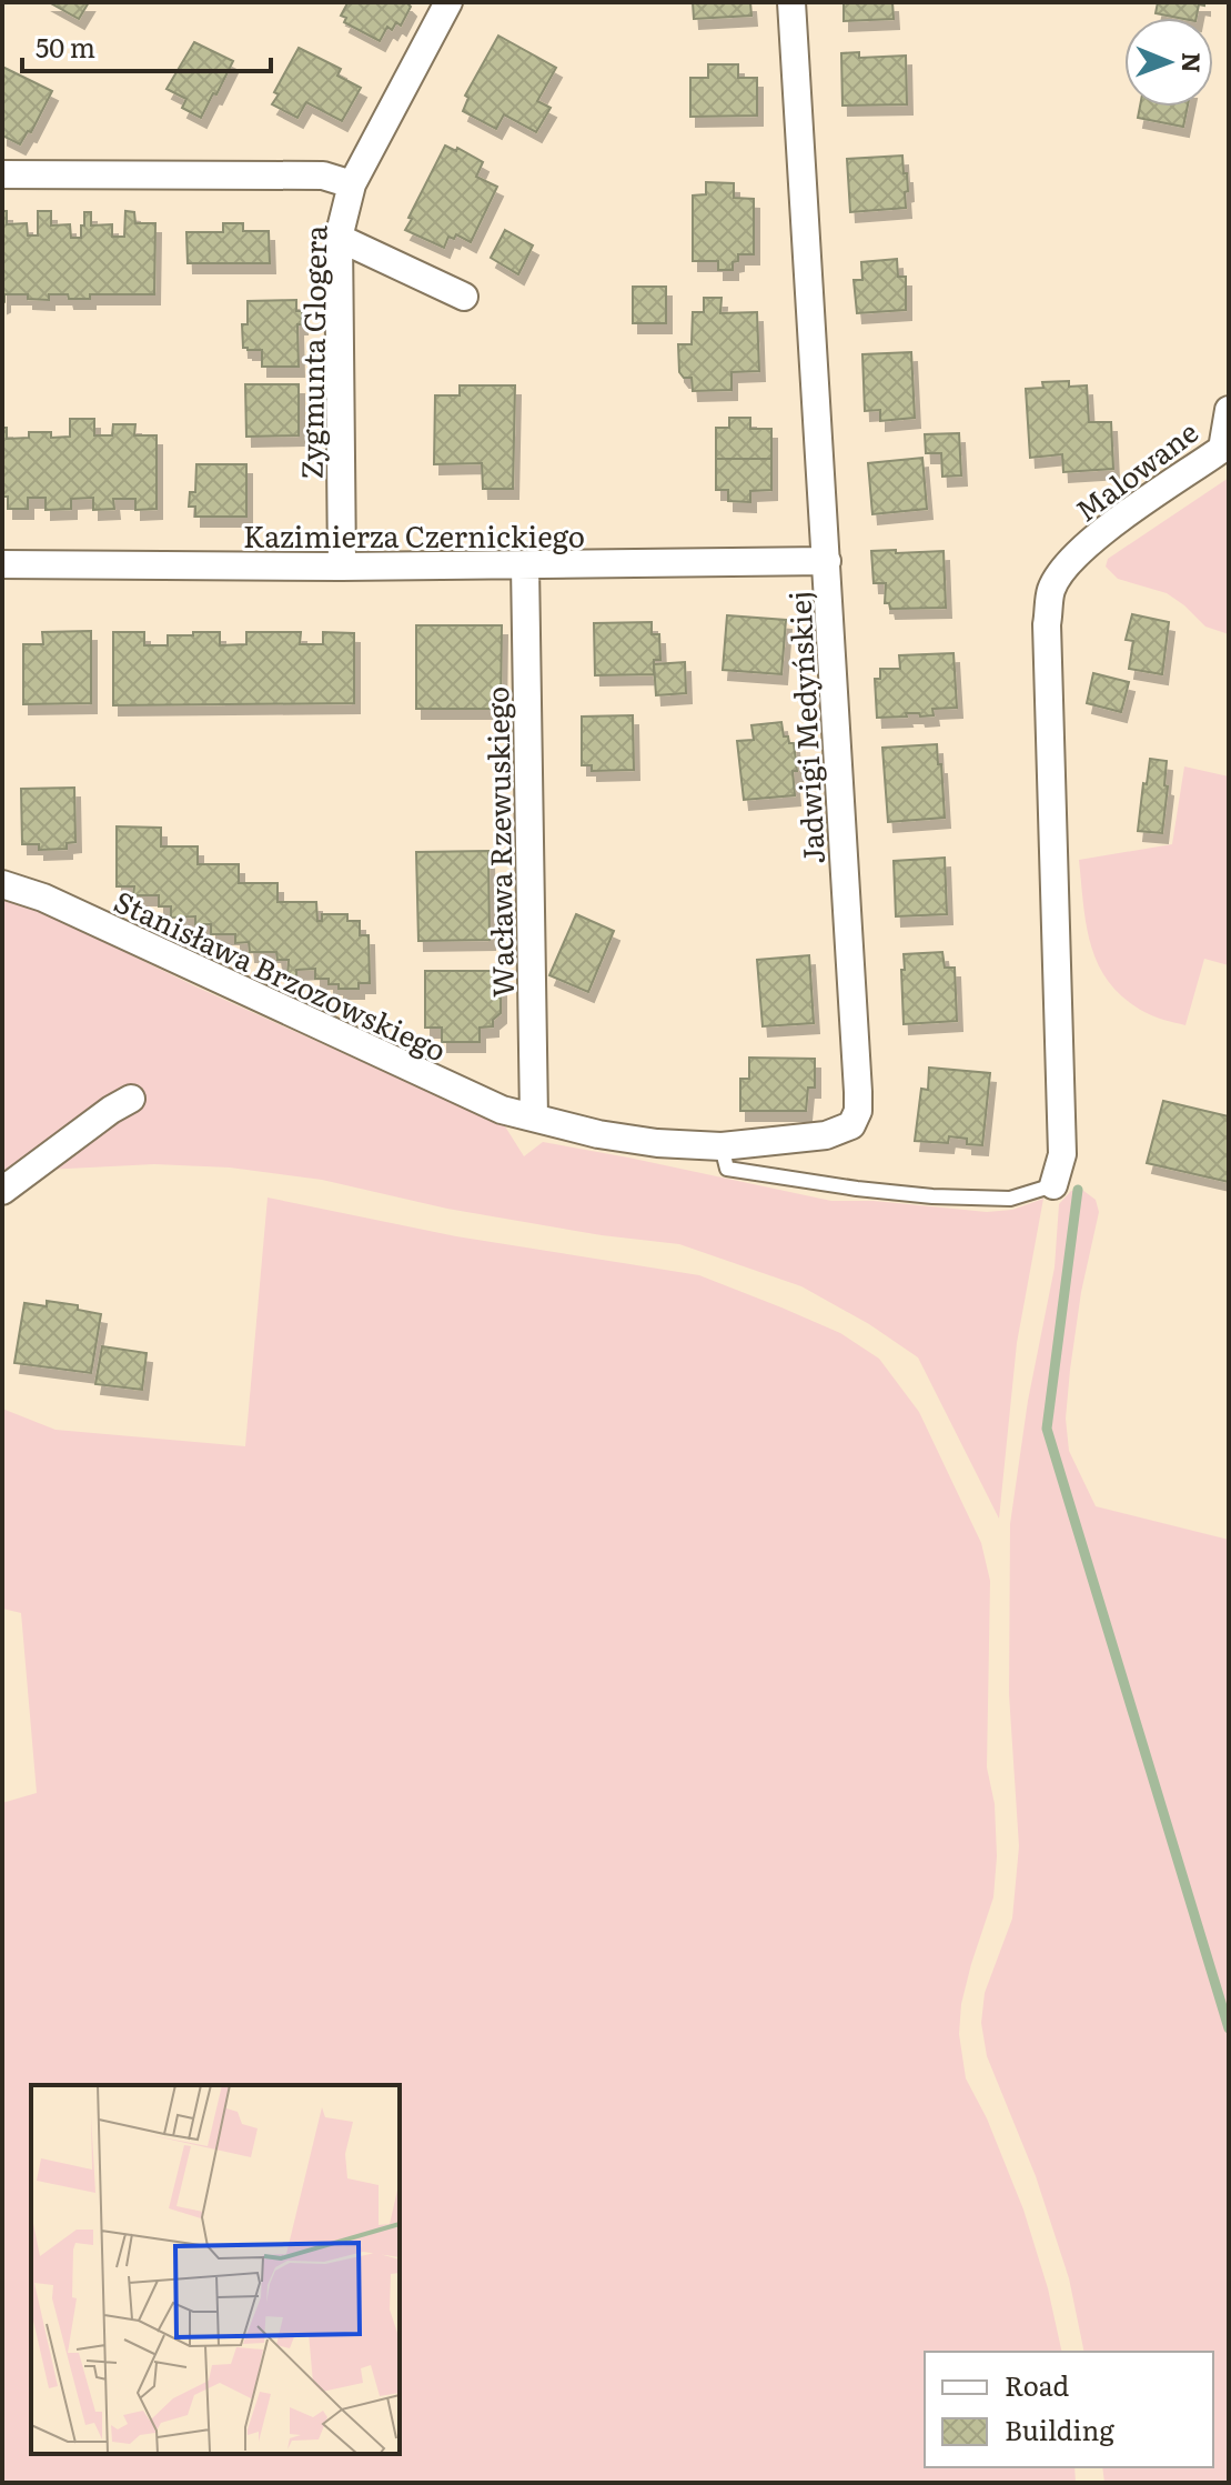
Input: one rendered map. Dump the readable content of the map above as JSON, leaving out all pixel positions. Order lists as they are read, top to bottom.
{
  "streets": {
    "street": [
      "Zygmunta Glogera",
      "Malowane",
      "Kazimierza Czernickiego",
      "Jadwigi Medyńskiej",
      "Wacława Rzewuskiego",
      "Stanisława Brzozowskiego"
    ]
  },
  "crossings": [
    ["Zygmunta Glogera", "Kazimierza Czernickiego"],
    ["Kazimierza Czernickiego", "Jadwigi Medyńskiej"],
    ["Kazimierza Czernickiego", "Wacława Rzewuskiego"],
    ["Jadwigi Medyńskiej", "Wacława Rzewuskiego"],
    ["Jadwigi Medyńskiej", "Stanisława Brzozowskiego"],
    ["Wacława Rzewuskiego", "Stanisława Brzozowskiego"]
  ],
  "legend": ["Road", "Building"],
  "scale_bar": "50 m",
  "north": "right"
}
